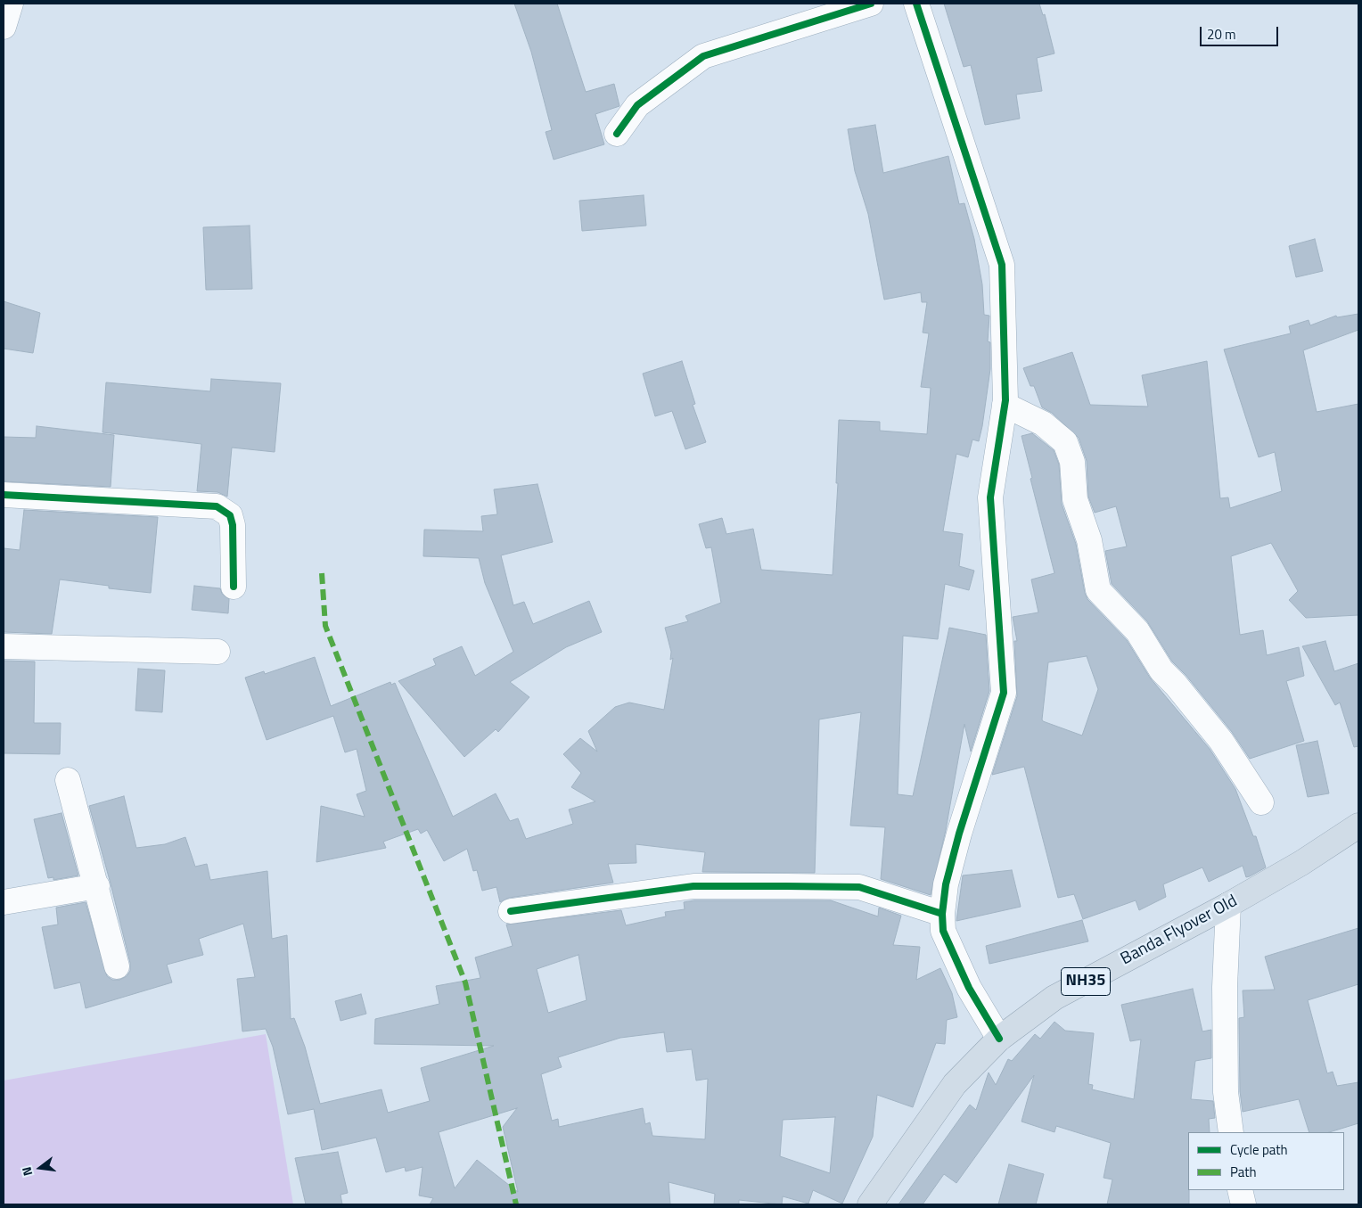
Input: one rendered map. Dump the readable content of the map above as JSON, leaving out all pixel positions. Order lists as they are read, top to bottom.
{
  "streets": {
    "highway": ["Banda Flyover Old", "NH35"]
  },
  "legend": ["Cycle path", "Path"],
  "scale_bar": "20 m",
  "north": "left"
}
